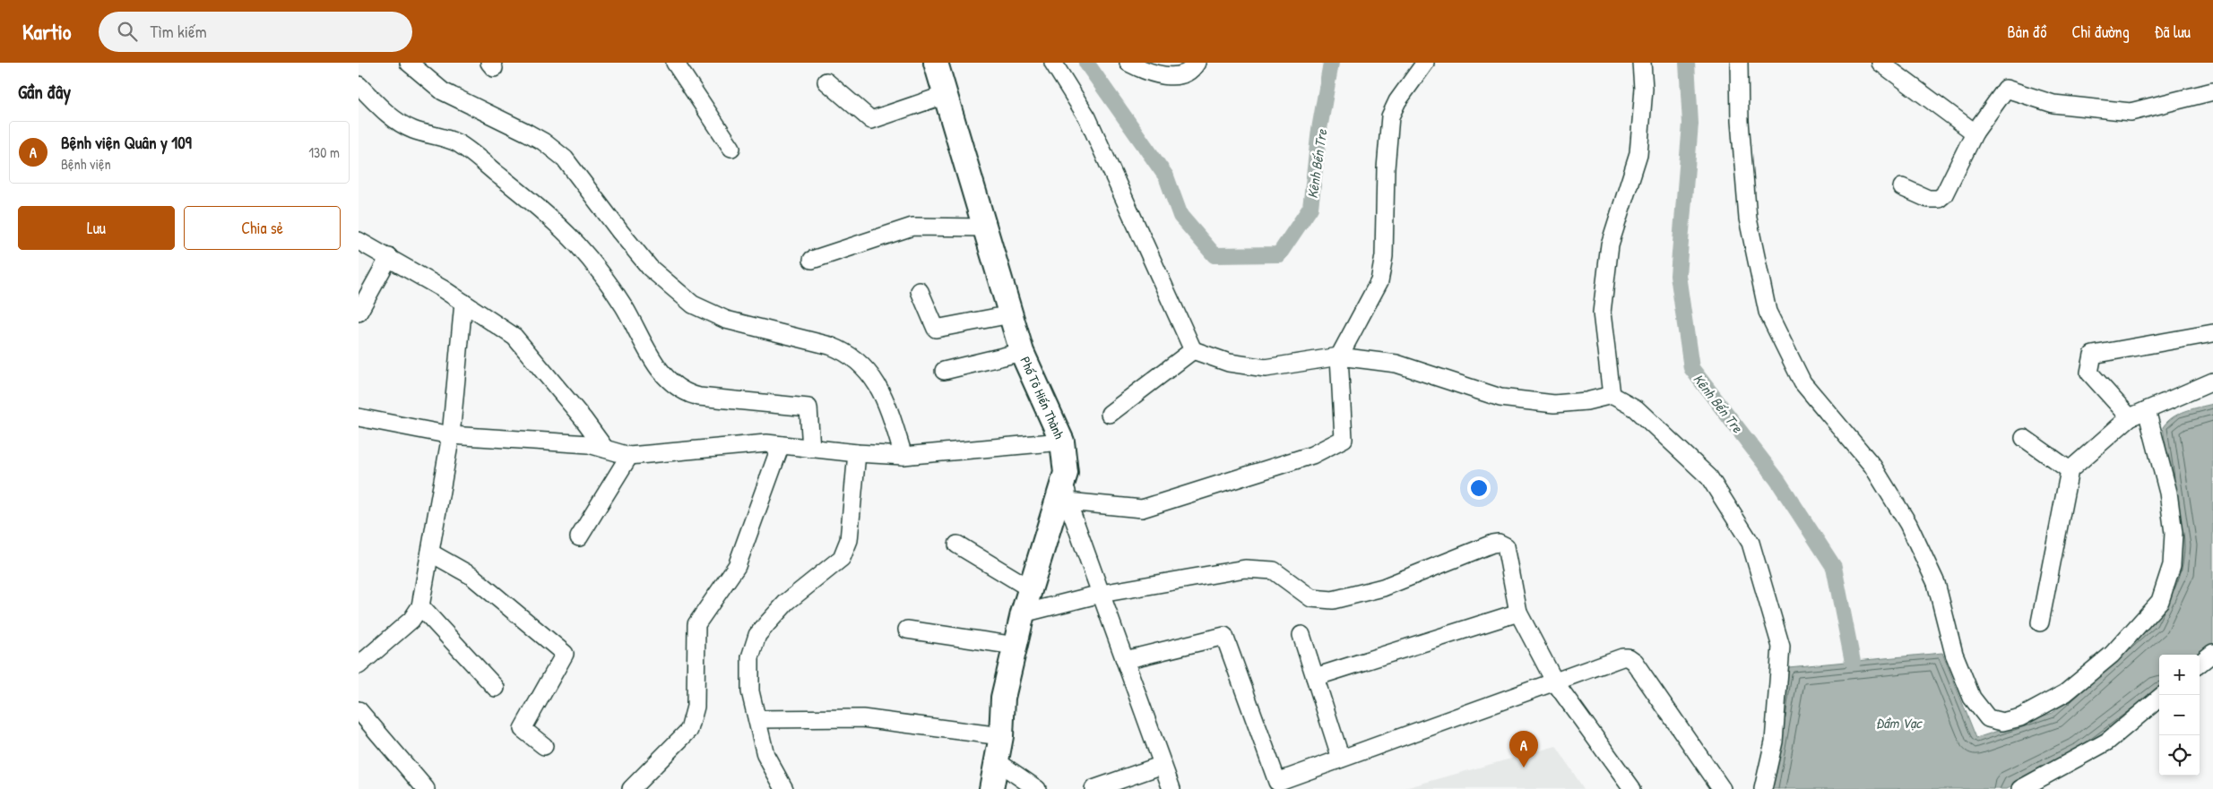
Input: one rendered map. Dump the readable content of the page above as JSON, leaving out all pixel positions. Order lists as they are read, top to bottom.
{
  "streets": {
    "street": ["Phố Tô Hiến Thành"]
  },
  "water": ["Kênh Bến Tre", "Đầm Vạc"],
  "page": {
    "header": "Kartio",
    "search": "Tìm kiếm",
    "nav": ["Bản đồ", "Chỉ đường", "Đã lưu"],
    "heading": "Gần đây",
    "list": [
      {
        "mark": "A",
        "name": "Bệnh viện Quân y 109",
        "note": "Bệnh viện",
        "value": "130 m"
      }
    ],
    "buttons": ["Lưu", "Chia sẻ"],
    "map_buttons": ["+", "−"],
    "pins": "A"
  }
}
